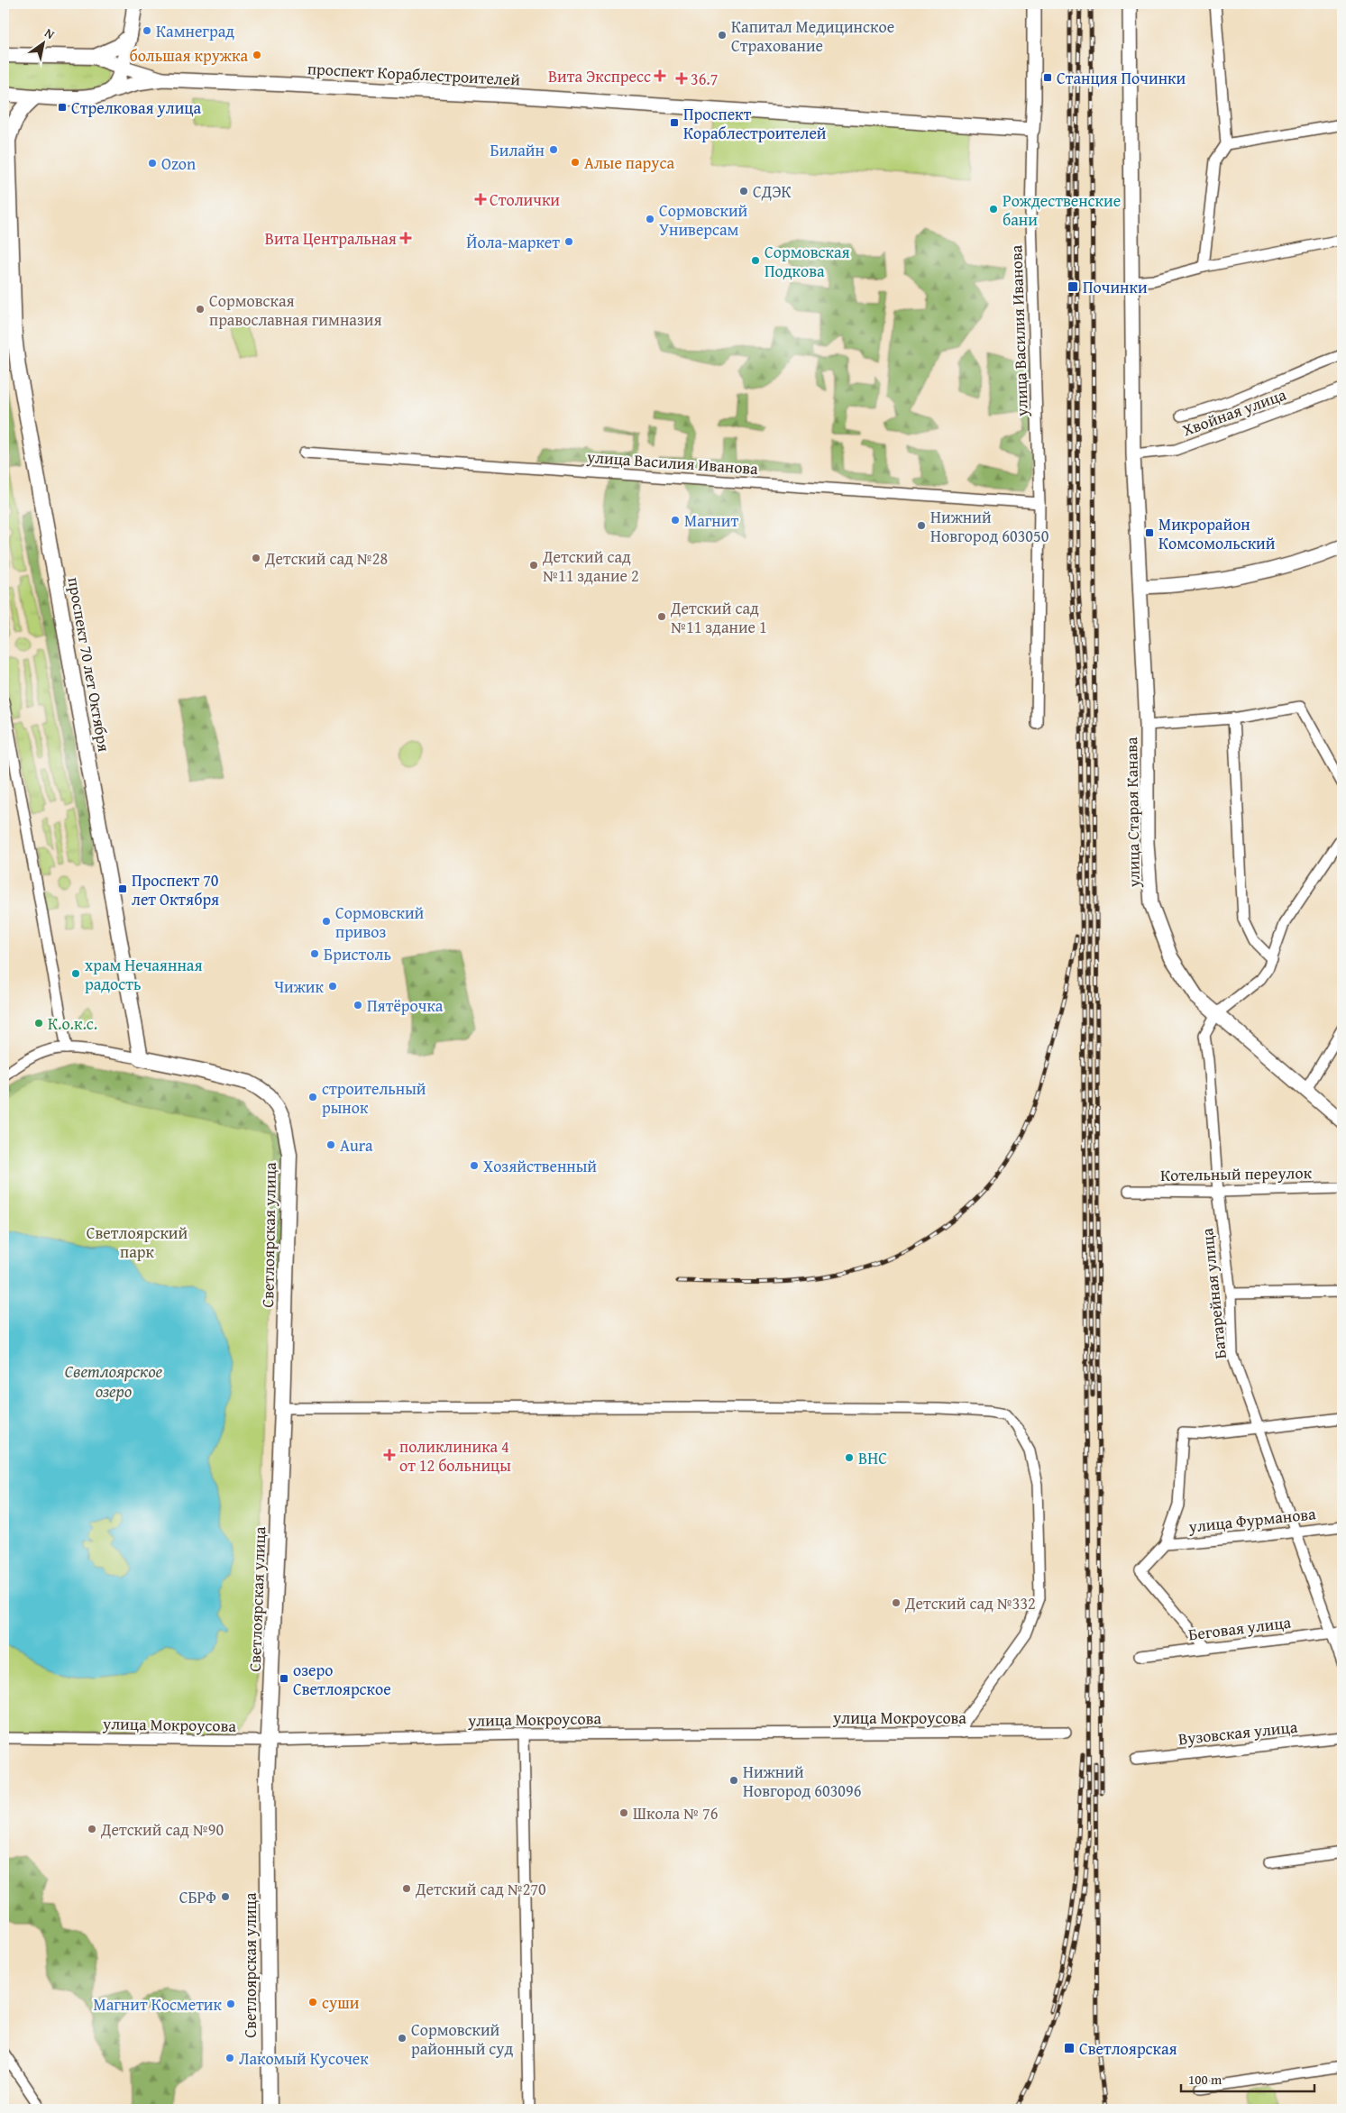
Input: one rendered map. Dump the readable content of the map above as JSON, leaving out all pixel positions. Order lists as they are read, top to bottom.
{
  "streets": {
    "main road": ["проспект 70 лет Октября", "Светлоярская улица"],
    "street": [
      "проспект Кораблестроителей",
      "улица Василия Иванова",
      "Хвойная улица",
      "улица Старая Канава",
      "Котельный переулок",
      "Батарейная улица",
      "улица Фурманова",
      "Беговая улица",
      "улица Мокроусова",
      "Вузовская улица"
    ]
  },
  "crossings": [
    ["проспект Кораблестроителей", "улица Василия Иванова"],
    ["Хвойная улица", "улица Старая Канава"],
    ["проспект 70 лет Октября", "Светлоярская улица"],
    ["улица Старая Канава", "Батарейная улица"],
    ["Котельный переулок", "Батарейная улица"],
    ["Светлоярская улица", "улица Мокроусова"],
    ["Батарейная улица", "улица Фурманова"],
    ["Батарейная улица", "Беговая улица"]
  ],
  "water": ["Светлоярское озеро"],
  "parks": ["Светлоярский парк"],
  "places": {
    "other": [
      "Камнеград",
      "Капитал Медицинское Страхование",
      "большая кружка",
      "Билайн",
      "Алые паруса",
      "Ozon",
      "СДЭК",
      "Рождественские бани",
      "Сормовский Универсам",
      "Йола-маркет",
      "Сормовская Подкова",
      "Сормовская православная гимназия",
      "Магнит",
      "Нижний Новгород 603050",
      "Детский сад №28",
      "Детский сад №11 здание 2",
      "Детский сад №11 здание 1",
      "Сормовский привоз",
      "Бристоль",
      "храм Нечаянная радость",
      "Чижик",
      "Пятёрочка",
      "К.о.к.с.",
      "строительный рынок",
      "Aura",
      "Хозяйственный",
      "ВНС",
      "Детский сад №332",
      "Нижний Новгород 603096",
      "Школа № 76",
      "Детский сад №90",
      "Детский сад №270",
      "СБРФ",
      "суши",
      "Магнит Косметик",
      "Сормовский районный суд",
      "Лакомый Кусочек"
    ],
    "health": [
      "Вита Экспресс",
      "36.7",
      "Столички",
      "Вита Центральная",
      "поликлиника 4 от 12 больницы"
    ],
    "transit": [
      "Станция Починки",
      "Стрелковая улица",
      "Проспект Кораблестроителей",
      "Починки",
      "Микрорайон Комсомольский",
      "Проспект 70 лет Октября",
      "озеро Светлоярское",
      "Светлоярская"
    ]
  },
  "scale_bar": "100 m",
  "north": "top right"
}
